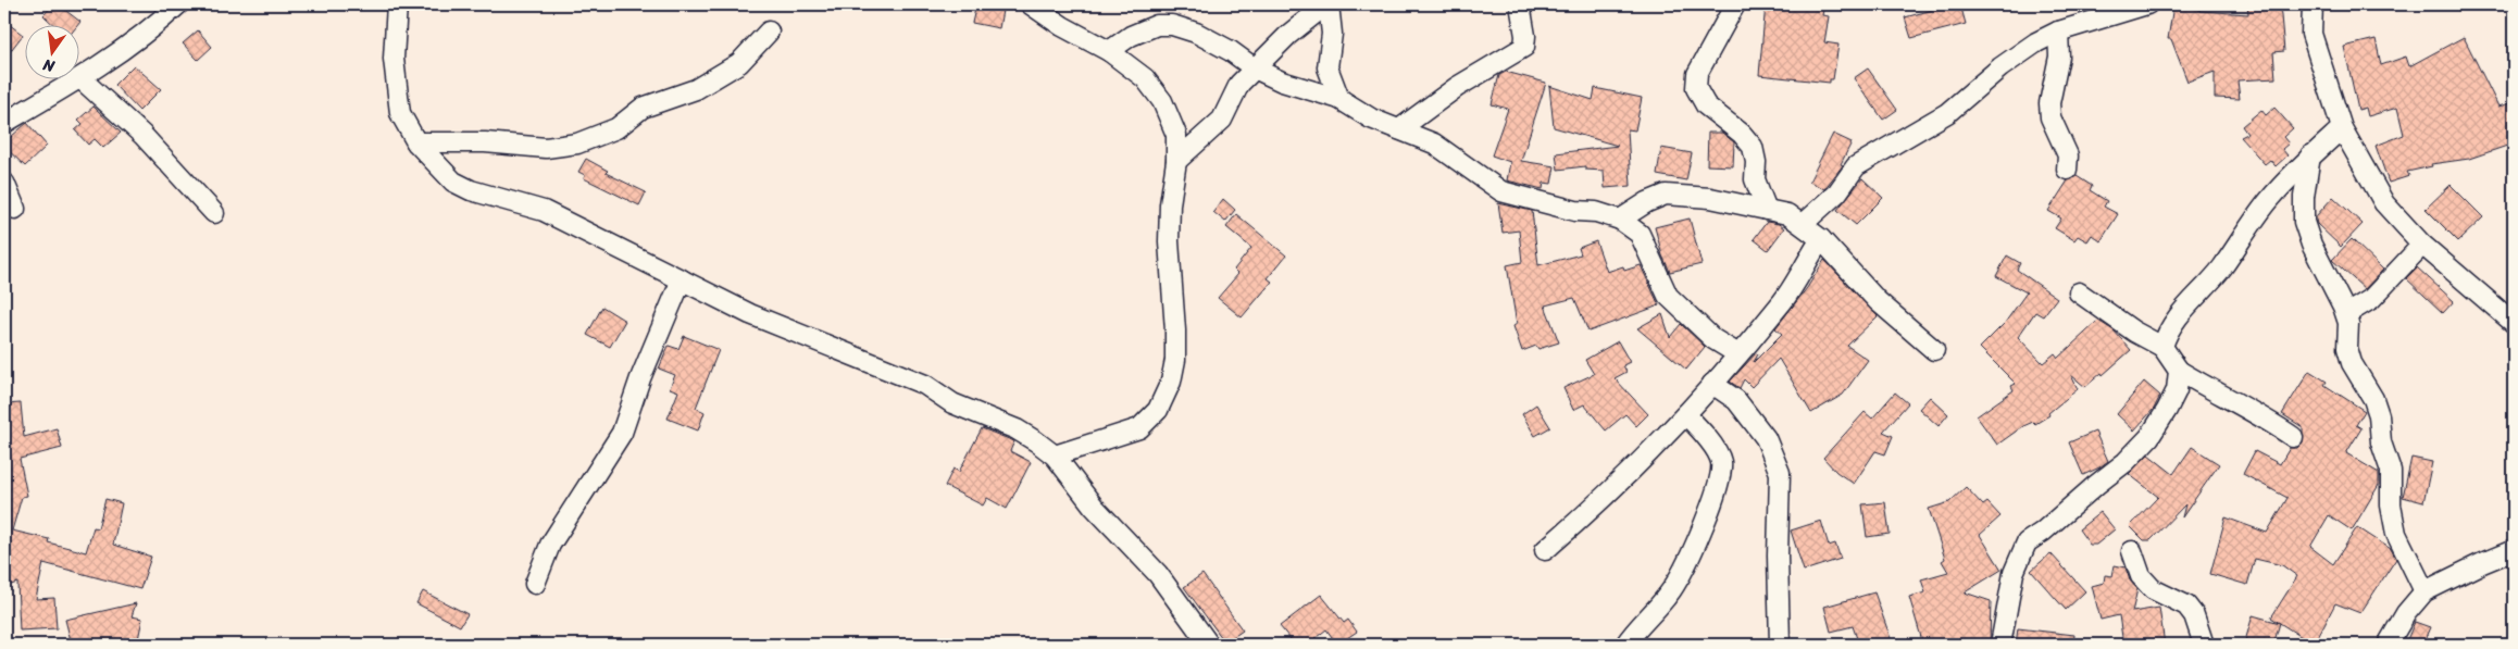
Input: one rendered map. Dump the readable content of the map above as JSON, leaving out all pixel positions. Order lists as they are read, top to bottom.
{
  "north": "bottom"
}
